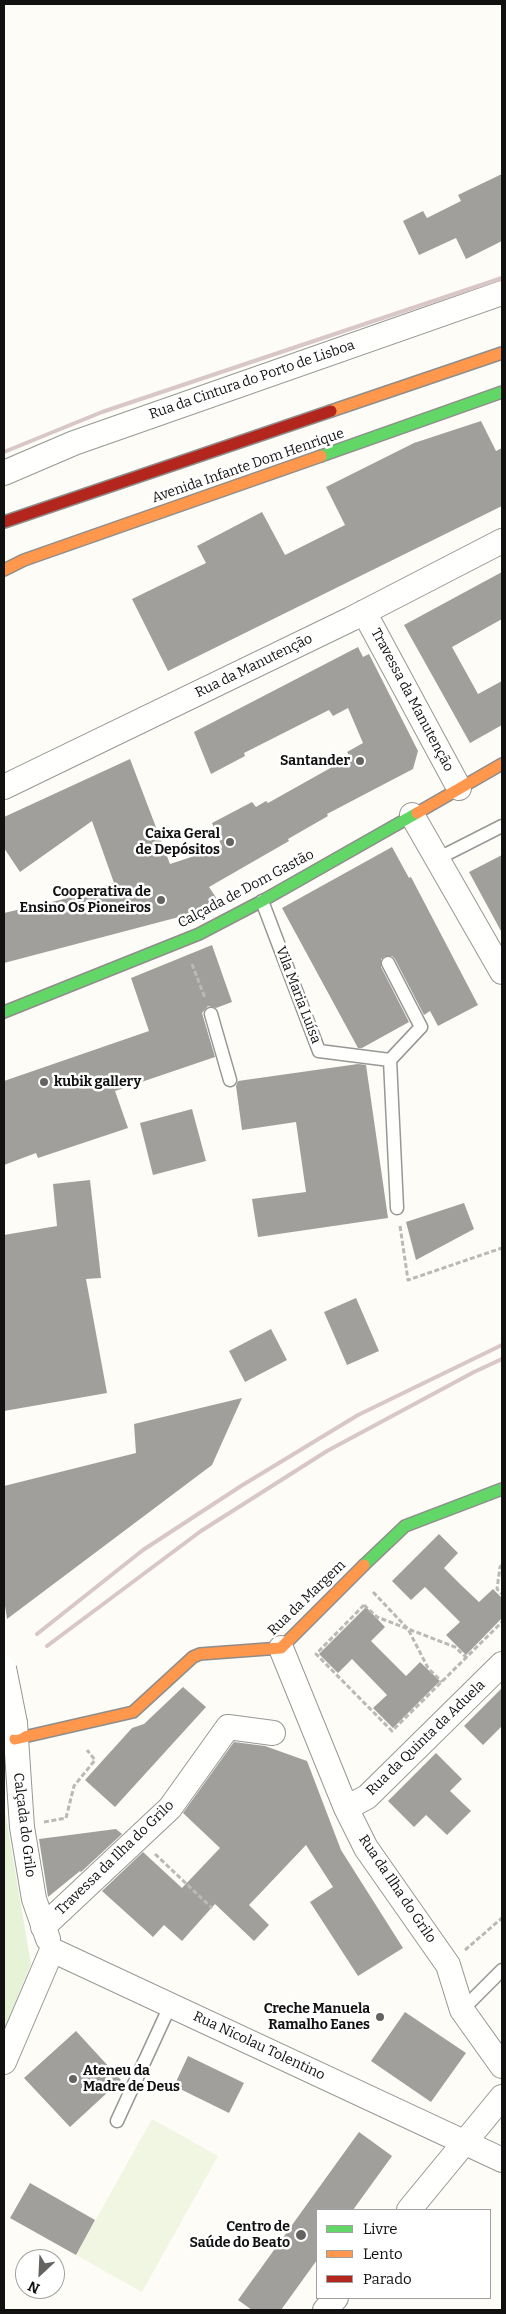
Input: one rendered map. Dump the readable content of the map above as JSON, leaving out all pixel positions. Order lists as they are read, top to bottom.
{
  "streets": {
    "street": [
      "Rua da Cintura do Porto de Lisboa",
      "Avenida Infante Dom Henrique",
      "Rua da Manutenção",
      "Travessa da Manutenção",
      "Calçada de Dom Gastão",
      "Rua da Margem",
      "Rua da Quinta da Aduela",
      "Calçada do Grilo",
      "Travessa da Ilha do Grilo",
      "Rua da Ilha do Grilo",
      "Rua Nicolau Tolentino"
    ],
    "lane": ["Vila Maria Luísa"]
  },
  "crossings": [
    ["Rua da Manutenção", "Travessa da Manutenção"],
    ["Travessa da Manutenção", "Calçada de Dom Gastão"],
    ["Calçada de Dom Gastão", "Vila Maria Luísa"],
    ["Rua da Margem", "Calçada do Grilo"],
    ["Rua da Margem", "Rua da Ilha do Grilo"],
    ["Rua da Quinta da Aduela", "Rua da Ilha do Grilo"],
    ["Calçada do Grilo", "Travessa da Ilha do Grilo"],
    ["Calçada do Grilo", "Rua Nicolau Tolentino"]
  ],
  "places": [
    "Santander",
    "Caixa Geral de Depósitos",
    "Cooperativa de Ensino Os Pioneiros",
    "kubik gallery",
    "Creche Manuela Ramalho Eanes",
    "Ateneu da Madre de Deus",
    "Centro de Saúde do Beato"
  ],
  "legend": ["Livre", "Lento", "Parado"],
  "north": "bottom left"
}
